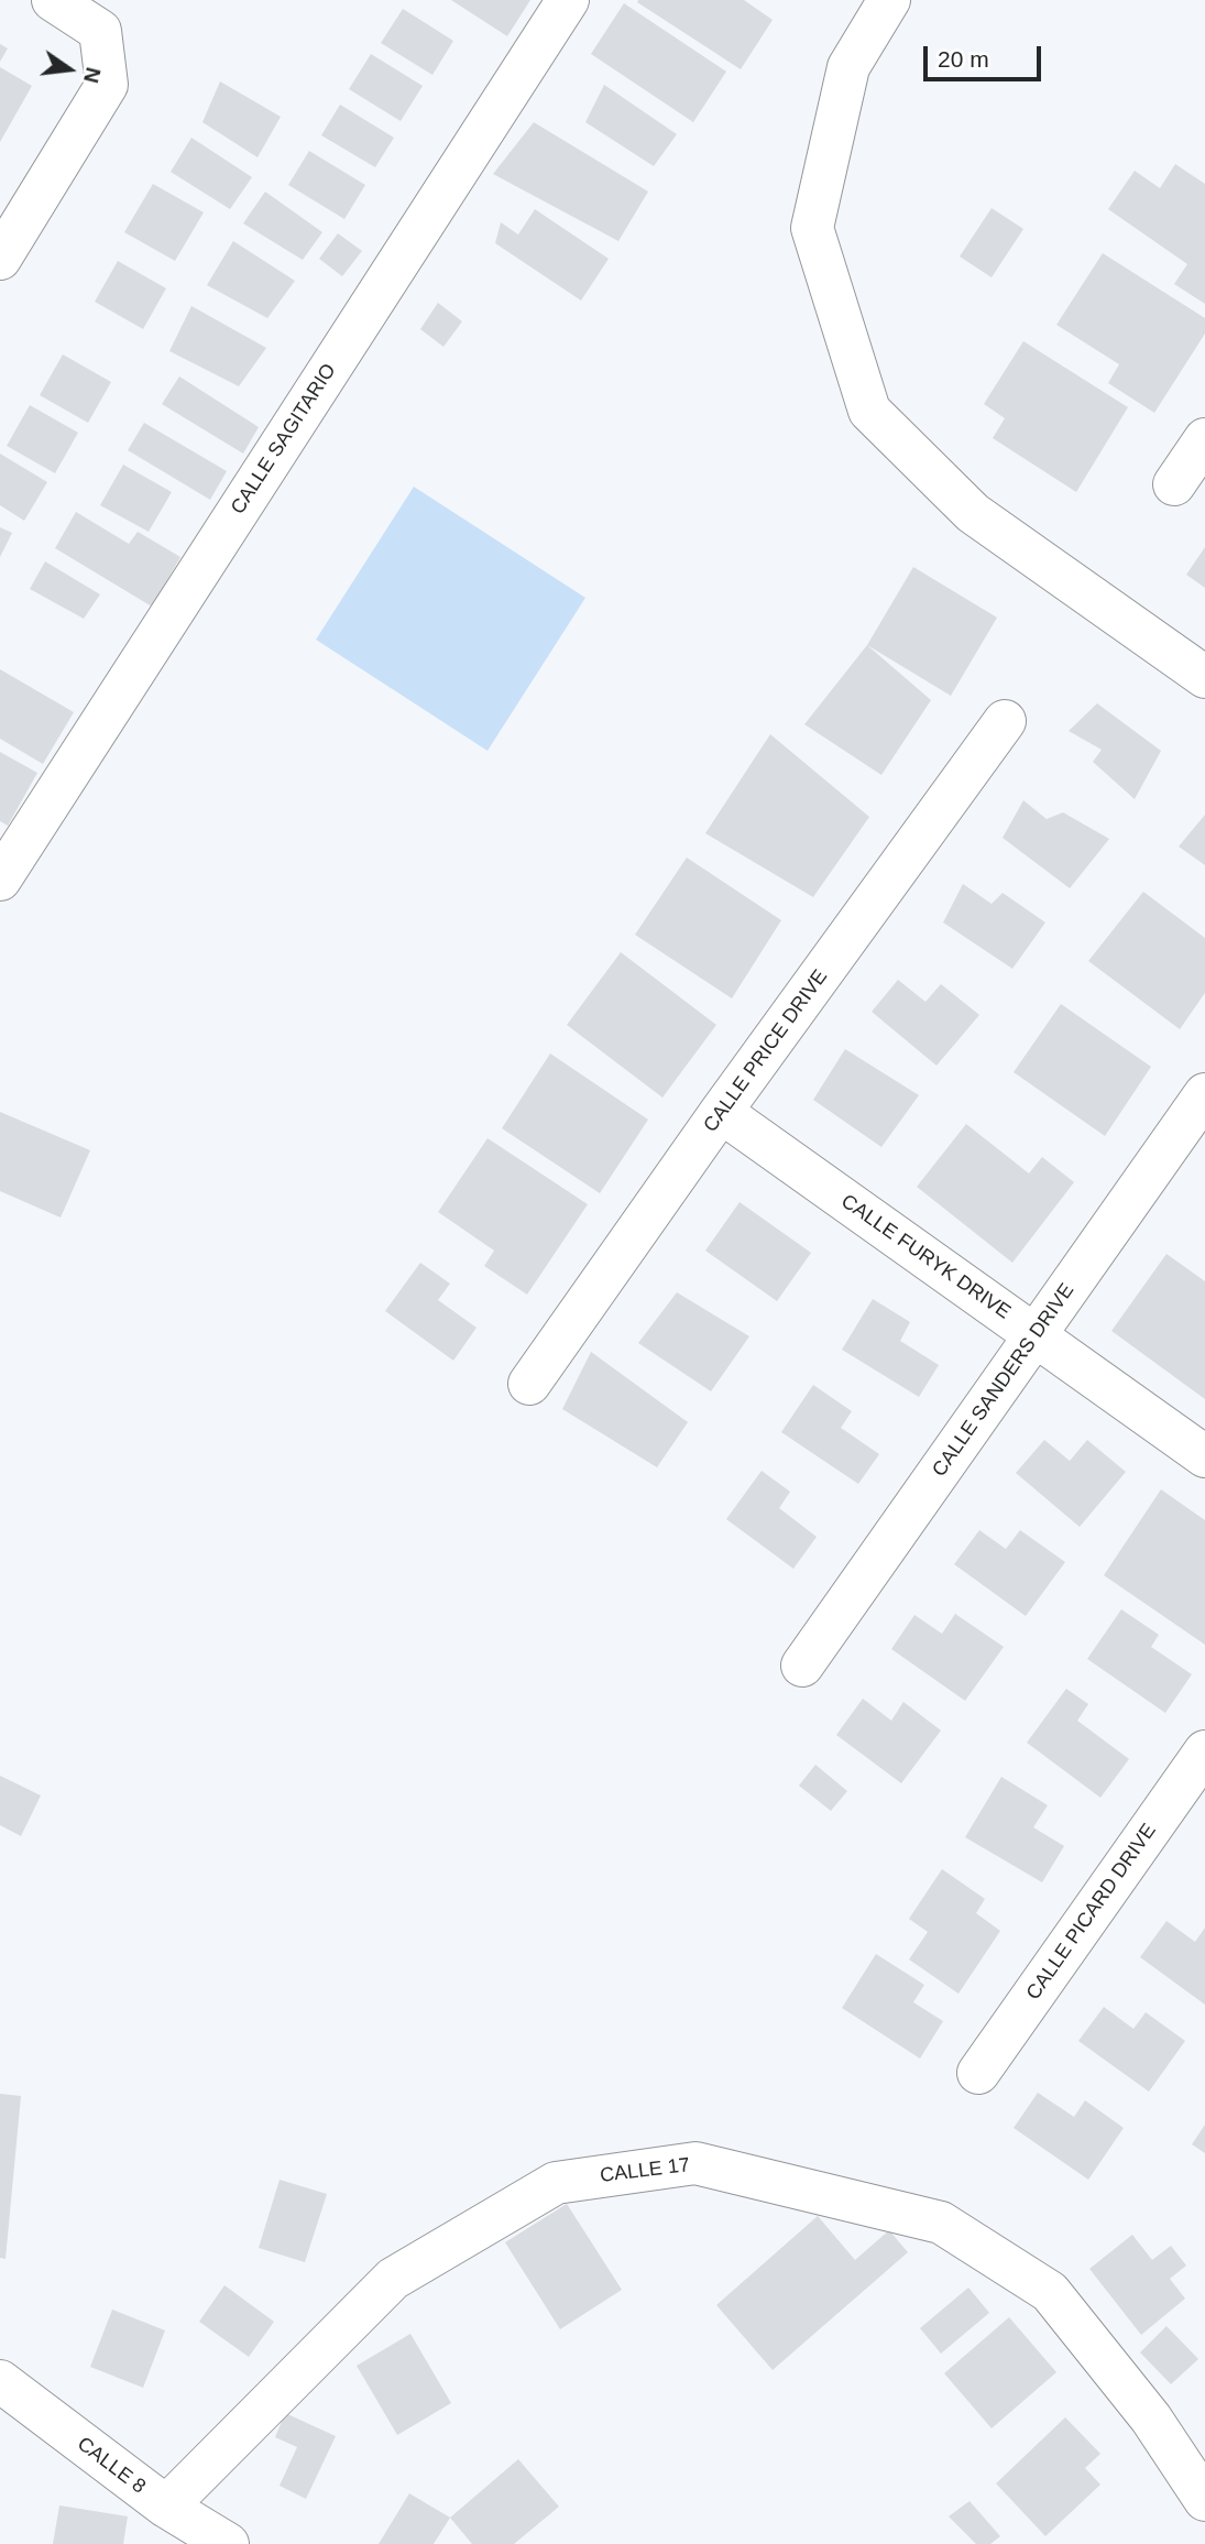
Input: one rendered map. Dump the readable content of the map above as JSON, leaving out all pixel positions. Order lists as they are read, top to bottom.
{
  "streets": {
    "street": [
      "CALLE SAGITARIO",
      "CALLE PRICE DRIVE",
      "CALLE FURYK DRIVE",
      "CALLE SANDERS DRIVE",
      "CALLE PICARD DRIVE",
      "CALLE 17",
      "CALLE 8"
    ]
  },
  "crossings": [
    ["CALLE PRICE DRIVE", "CALLE FURYK DRIVE"],
    ["CALLE FURYK DRIVE", "CALLE SANDERS DRIVE"],
    ["CALLE 17", "CALLE 8"]
  ],
  "scale_bar": "20 m",
  "north": "right"
}
